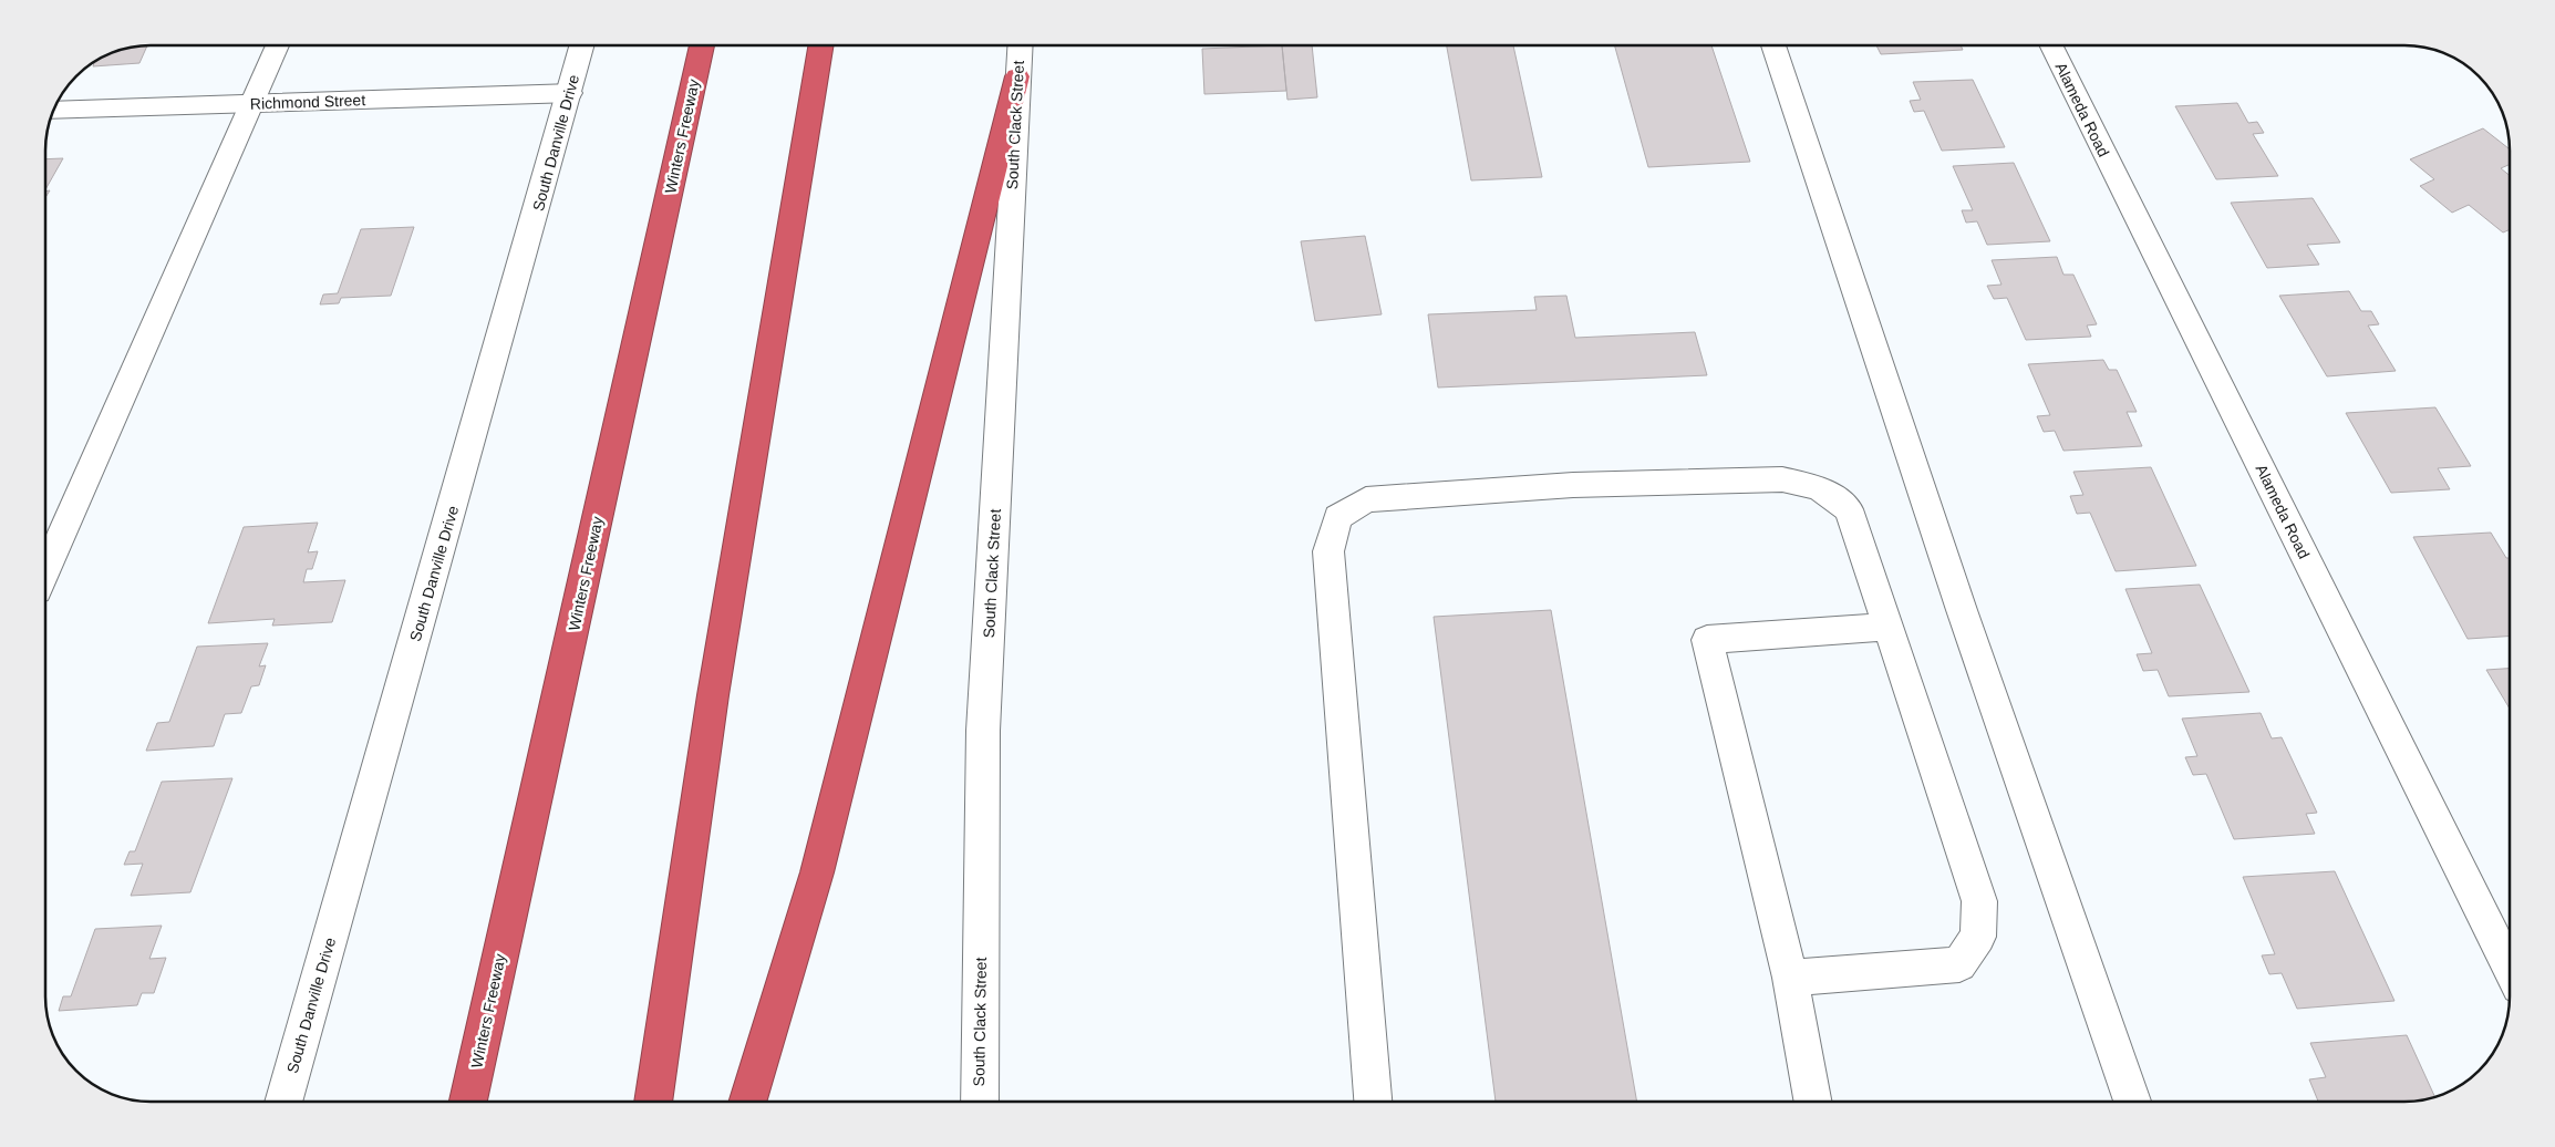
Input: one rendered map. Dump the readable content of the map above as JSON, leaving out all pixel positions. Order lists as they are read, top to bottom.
{
  "streets": {
    "highway": ["Winters Freeway"],
    "main road": [
      "Richmond Street",
      "Alameda Road",
      "South Clack Street",
      "South Danville Drive"
    ]
  },
  "crossings": [
    ["Richmond Street", "South Danville Drive"]
  ]
}
